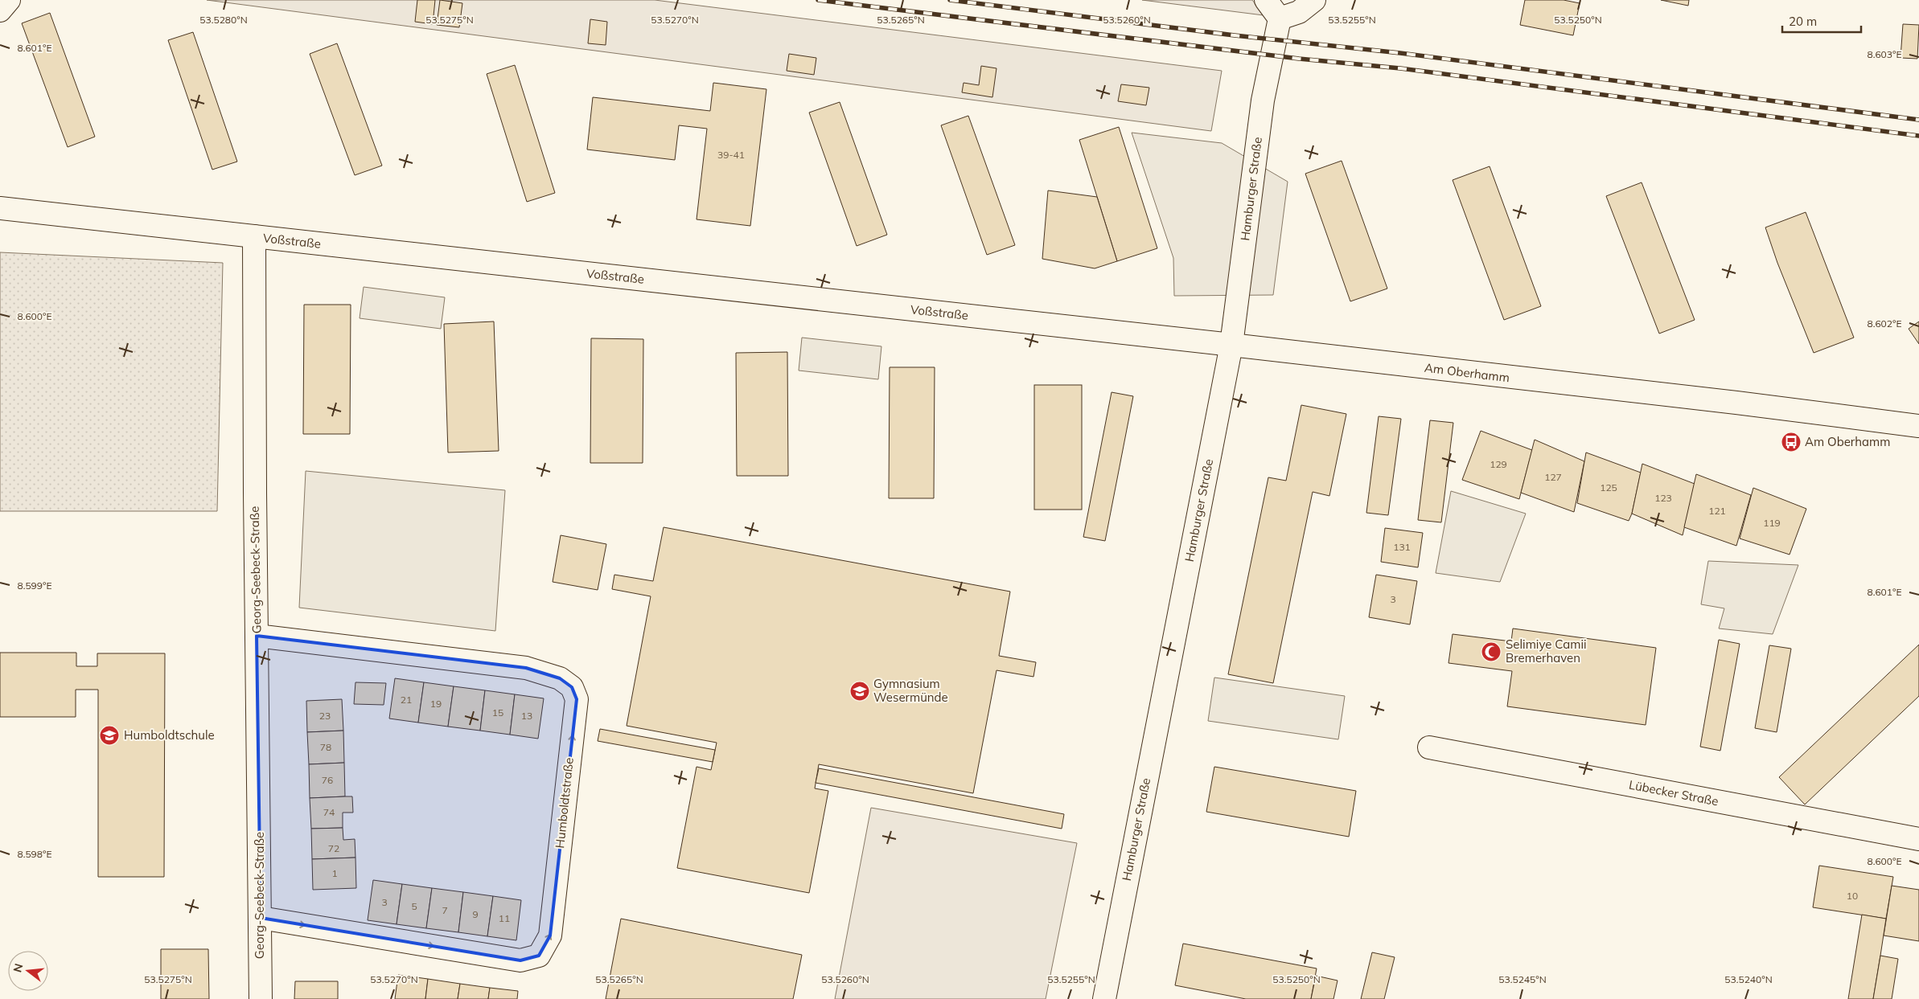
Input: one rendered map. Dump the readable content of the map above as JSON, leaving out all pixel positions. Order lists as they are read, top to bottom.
{
  "streets": {
    "street": [
      "Hamburger Straße",
      "Voßstraße",
      "Am Oberhamm",
      "Georg-Seebeck-Straße",
      "Lübecker Straße",
      "Humboldtstraße"
    ]
  },
  "crossings": [
    ["Hamburger Straße", "Voßstraße"],
    ["Hamburger Straße", "Am Oberhamm"],
    ["Voßstraße", "Am Oberhamm"],
    ["Voßstraße", "Georg-Seebeck-Straße"],
    ["Georg-Seebeck-Straße", "Humboldtstraße"]
  ],
  "places": {
    "bus stop": ["Am Oberhamm"],
    "mosque": ["Selimiye Camii Bremerhaven"],
    "school or university": ["Gymnasium Wesermünde", "Humboldtschule"]
  },
  "house_numbers": [
    "39-41",
    "129",
    "127",
    "125",
    "123",
    "121",
    "119",
    "131",
    "3",
    "21",
    "19",
    "15",
    "23",
    "13",
    "78",
    "76",
    "74",
    "72",
    "1",
    "10",
    "3",
    "5",
    "7",
    "9",
    "11"
  ],
  "scale_bar": "20 m",
  "north": "left",
  "coordinates": [
    "53.5280°N",
    "53.5275°N",
    "53.5270°N",
    "53.5265°N",
    "53.5260°N",
    "53.5255°N",
    "53.5250°N",
    "8.601°E",
    "8.603°E",
    "8.600°E",
    "8.602°E",
    "8.599°E",
    "8.598°E",
    "53.5245°N",
    "53.5240°N"
  ]
}
